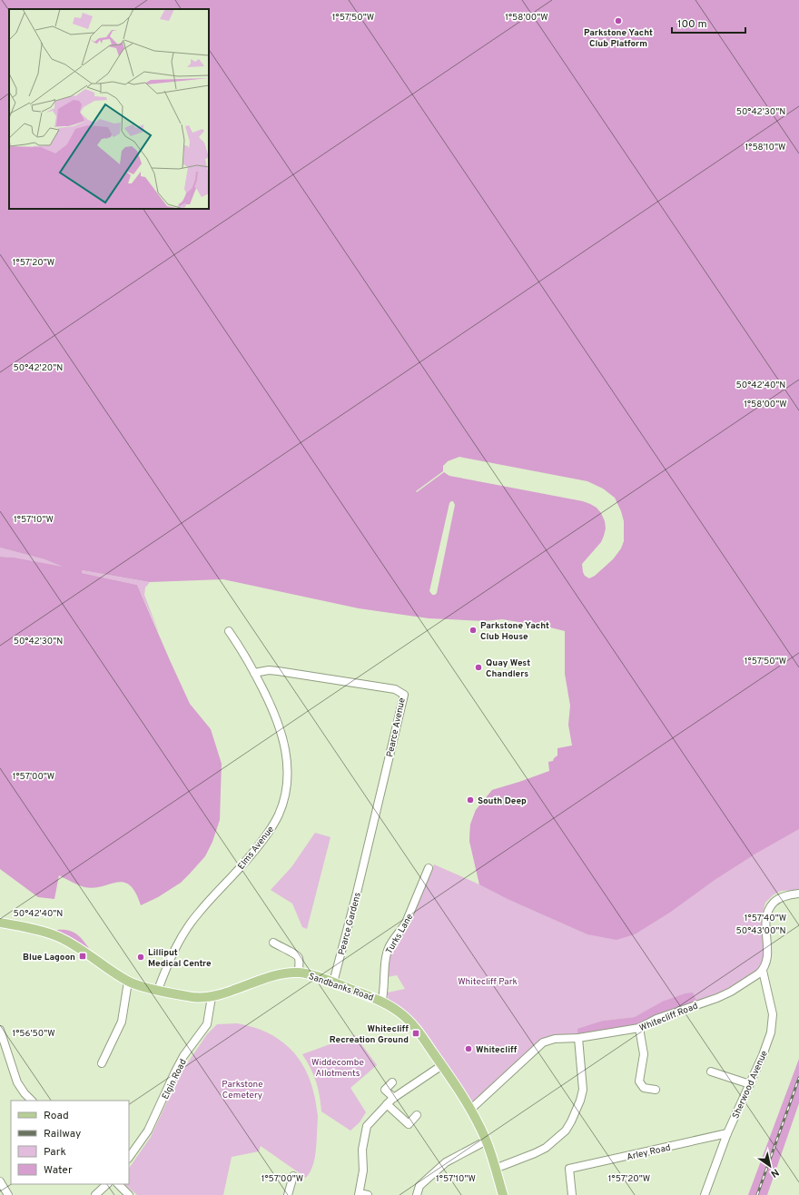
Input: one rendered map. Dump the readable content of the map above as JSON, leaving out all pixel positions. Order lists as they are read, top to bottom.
{
  "streets": {
    "main road": ["Sandbanks Road"],
    "street": [
      "Pearce Avenue",
      "Elms Avenue",
      "Pearce Gardens",
      "Turks Lane",
      "Whitecliff Road",
      "Elgin Road",
      "Sherwood Avenue",
      "Arley Road"
    ]
  },
  "crossings": [
    ["Pearce Avenue", "Elms Avenue"],
    ["Pearce Avenue", "Pearce Gardens"],
    ["Elms Avenue", "Sandbanks Road"],
    ["Pearce Gardens", "Sandbanks Road"],
    ["Turks Lane", "Sandbanks Road"],
    ["Sandbanks Road", "Whitecliff Road"],
    ["Sandbanks Road", "Elgin Road"],
    ["Whitecliff Road", "Sherwood Avenue"],
    ["Sherwood Avenue", "Arley Road"]
  ],
  "parks": ["Whitecliff Park", "Widdecombe Allotments", "Parkstone Cemetery"],
  "places": {
    "other": [
      "Parkstone Yacht Club Platform",
      "Parkstone Yacht Club House",
      "Quay West Chandlers",
      "South Deep",
      "Lilliput Medical Centre",
      "Whitecliff"
    ],
    "transit": ["Blue Lagoon", "Whitecliff Recreation Ground"]
  },
  "legend": [
    "Road",
    "Railway",
    "Park",
    "Water"
  ],
  "scale_bar": "100 m",
  "north": "bottom right",
  "coordinates": [
    "1°57'50\"W",
    "1°58'00\"W",
    "50°42'30\"N",
    "1°58'10\"W",
    "1°57'20\"W",
    "50°42'20\"N",
    "50°42'40\"N",
    "1°57'10\"W",
    "1°57'00\"W",
    "1°57'40\"W",
    "50°43'00\"N",
    "1°56'50\"W"
  ]
}
